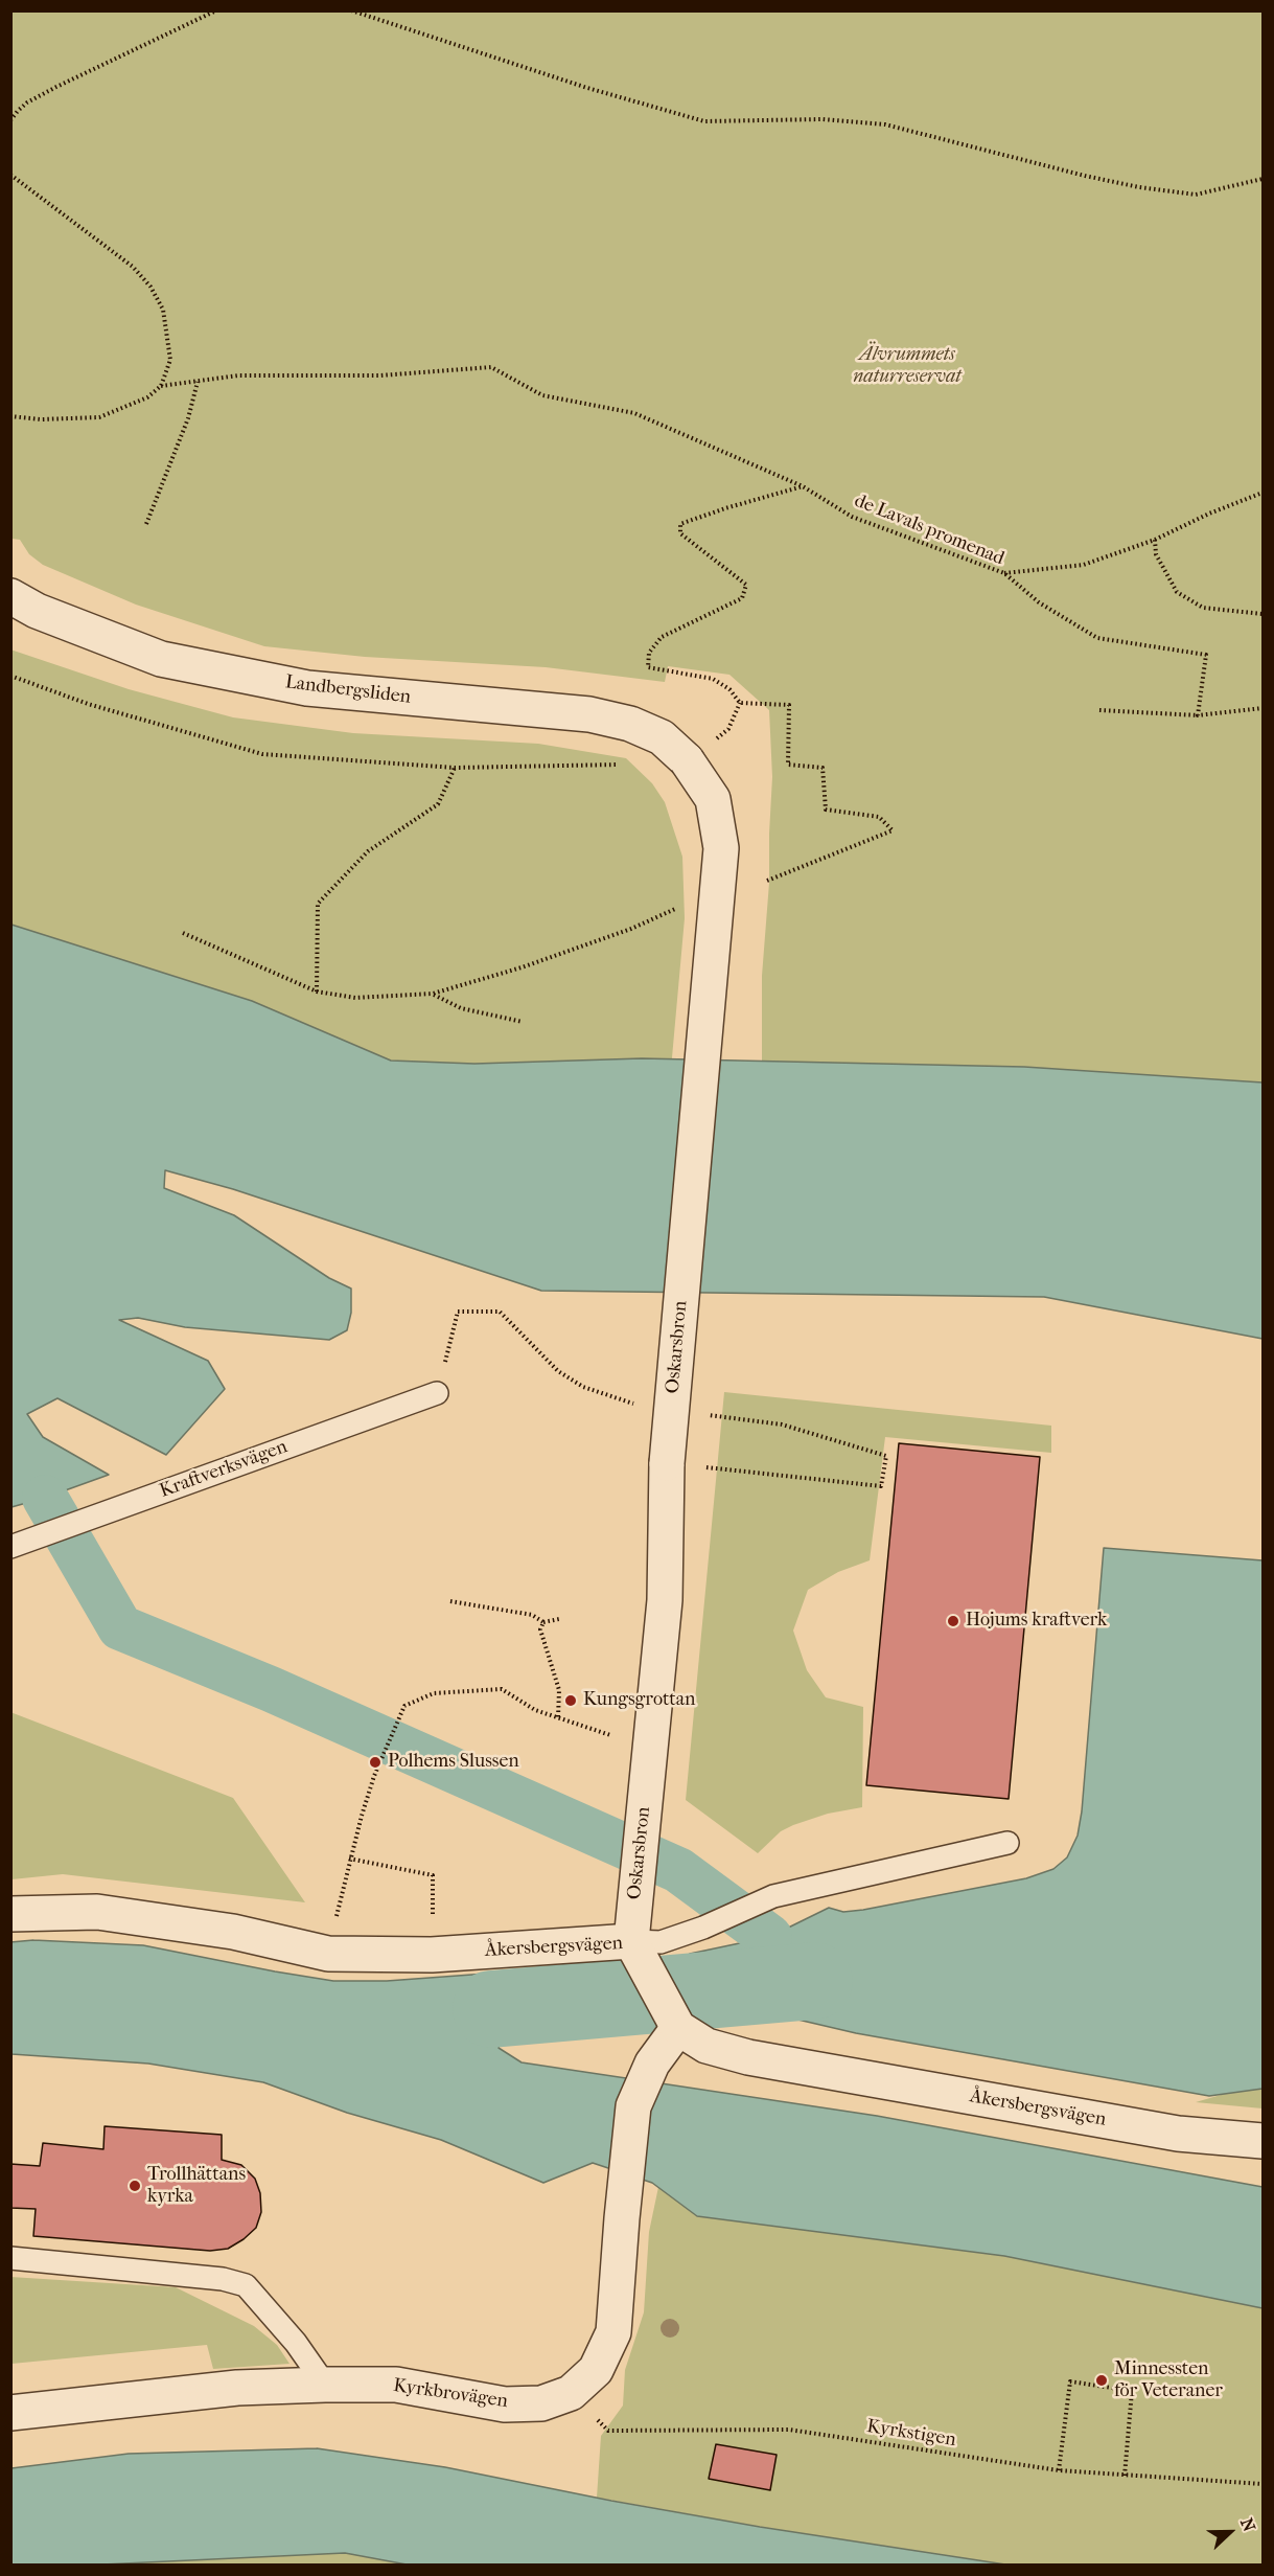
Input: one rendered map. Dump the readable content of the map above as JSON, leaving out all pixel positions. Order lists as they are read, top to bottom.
{
  "streets": {
    "street": [
      "Landbergsliden",
      "Oskarsbron",
      "Åkersbergsvägen",
      "Kyrkbrovägen"
    ],
    "lane": ["Kraftverksvägen"],
    "path": ["de Lavals promenad", "Kyrkstigen"]
  },
  "crossings": [
    ["Landbergsliden", "Oskarsbron"],
    ["Oskarsbron", "Åkersbergsvägen"],
    ["Åkersbergsvägen", "Kyrkbrovägen"],
    ["Kyrkbrovägen", "Kyrkstigen"]
  ],
  "parks": ["Älvrummets naturreservat"],
  "places": [
    "Hojums kraftverk",
    "Kungsgrottan",
    "Polhems Slussen",
    "Trollhättans kyrka",
    "Minnessten för Veteraner"
  ],
  "north": "right"
}
